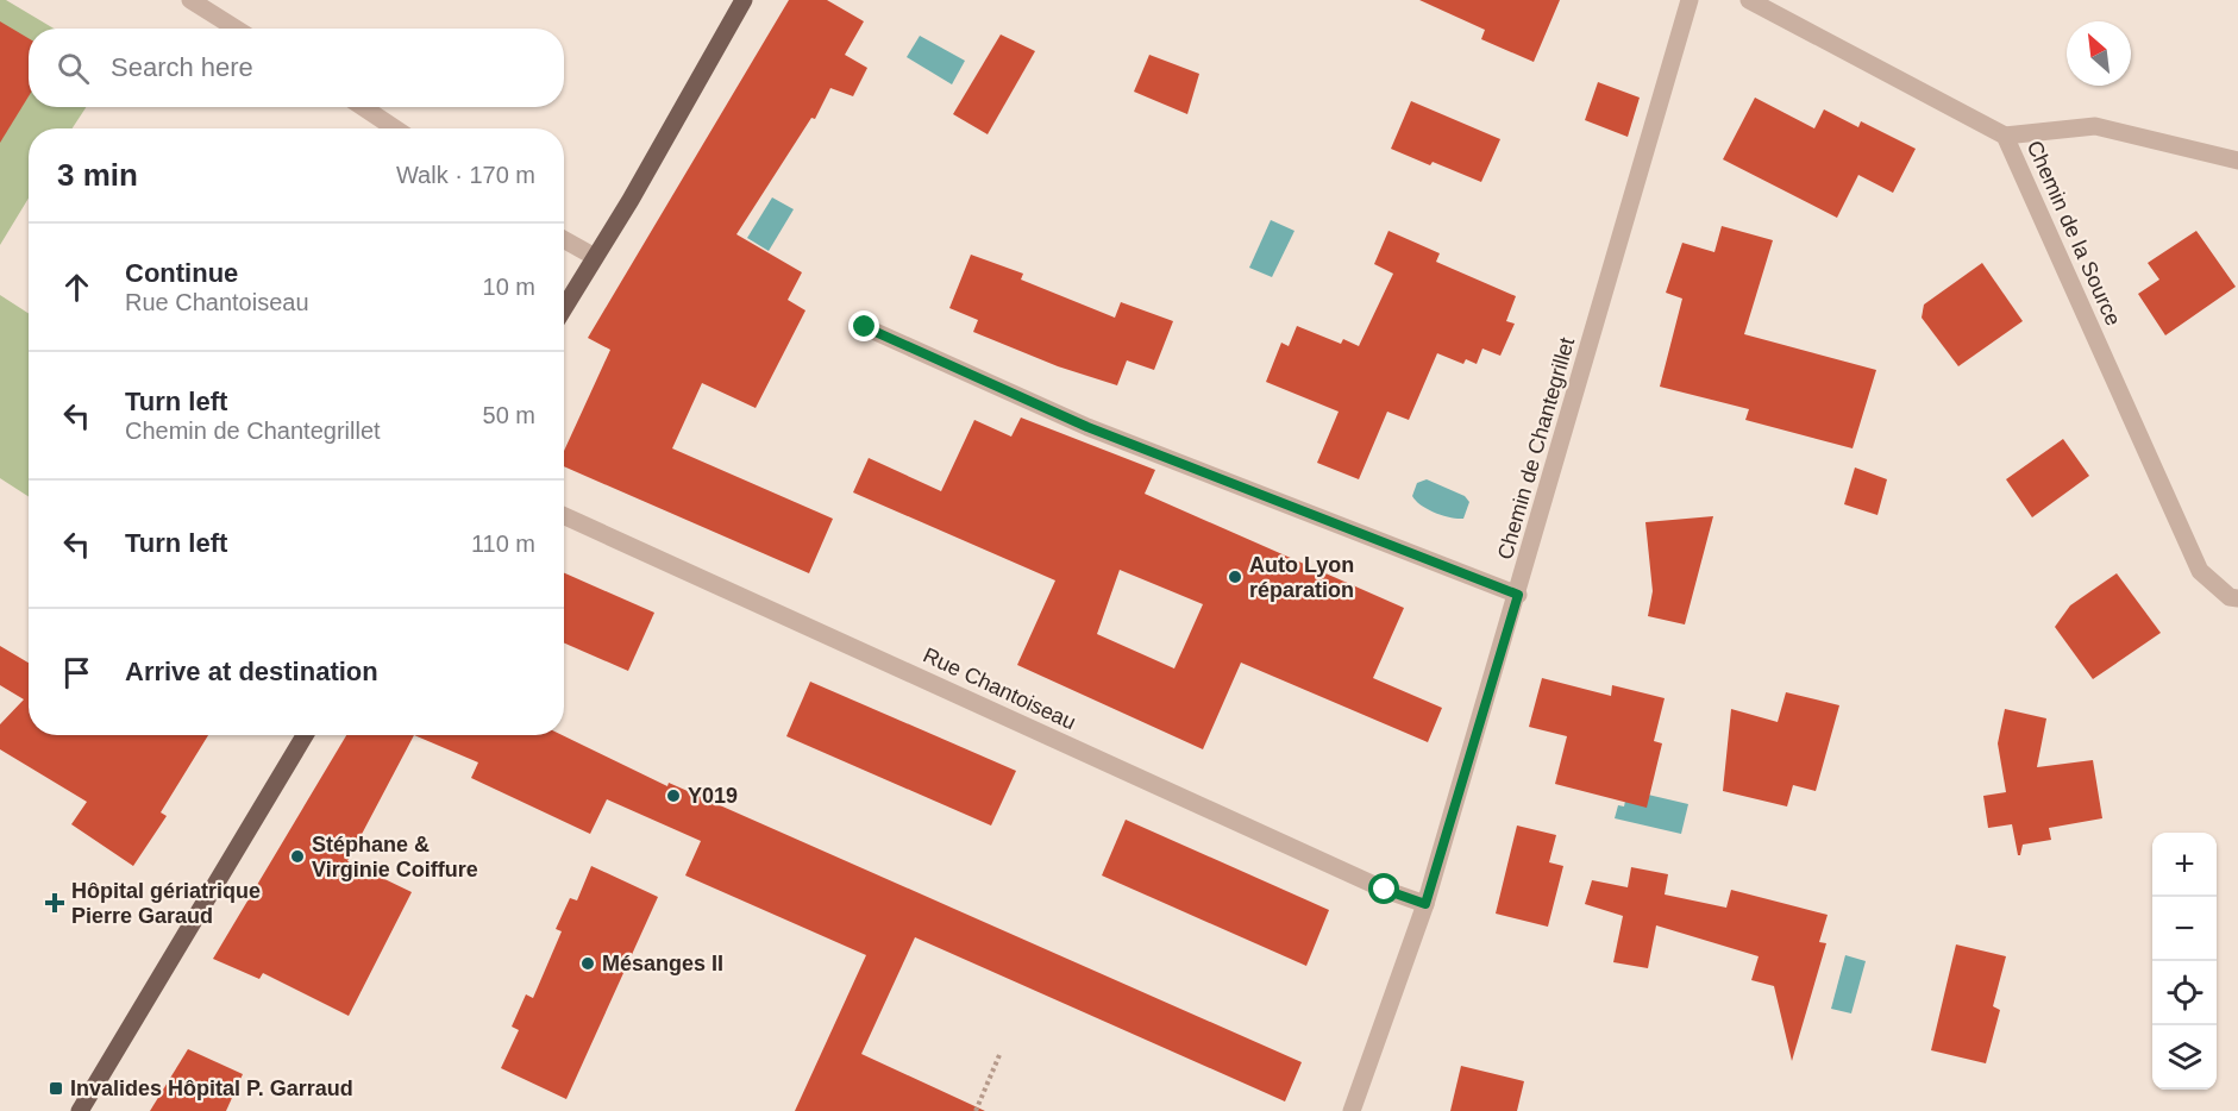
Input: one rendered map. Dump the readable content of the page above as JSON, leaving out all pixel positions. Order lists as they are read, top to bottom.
{
  "streets": {
    "street": ["Chemin de la Source", "Chemin de Chantegrillet", "Rue Chantoiseau"]
  },
  "crossings": [
    ["Chemin de Chantegrillet", "Rue Chantoiseau"]
  ],
  "places": {
    "other": [
      "Auto Lyon réparation",
      "Y019",
      "Stéphane & Virginie Coiffure",
      "Mésanges II"
    ],
    "health": ["Hôpital gériatrique Pierre Garaud"],
    "transit": ["Invalides Hôpital P. Garraud"]
  },
  "north": "top left",
  "page": {
    "search": "Search here",
    "heading": ["3 min", "Walk · 170 m"],
    "list": [
      ["Continue", "Rue Chantoiseau", "10 m"],
      ["Turn left", "Chemin de Chantegrillet", "50 m"],
      ["Turn left", "110 m"],
      "Arrive at destination"
    ],
    "map_buttons": ["+", "−"]
  }
}
